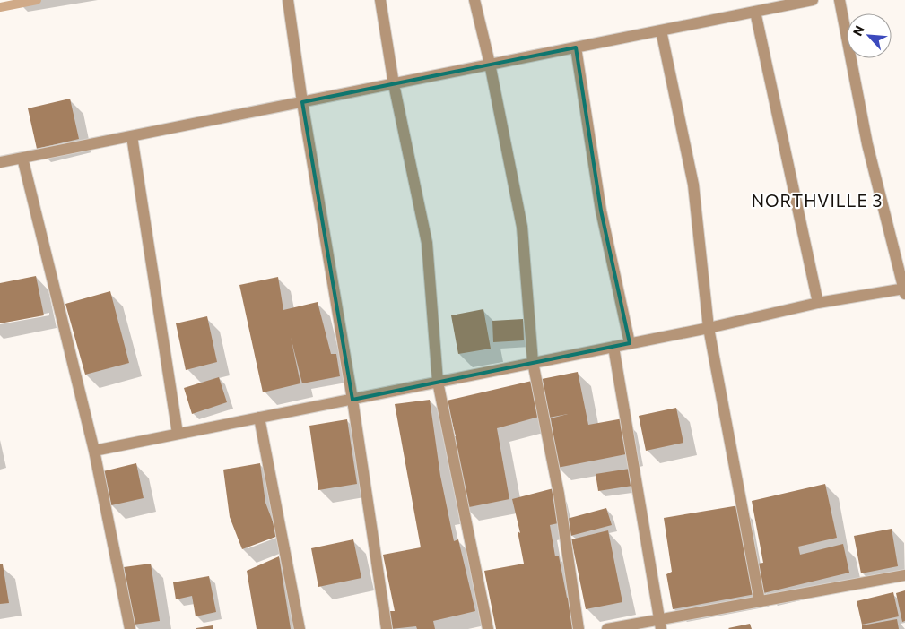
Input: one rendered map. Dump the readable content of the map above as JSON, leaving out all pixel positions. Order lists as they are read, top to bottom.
{
  "districts": ["NORTHVILLE 3"],
  "north": "top left"
}
